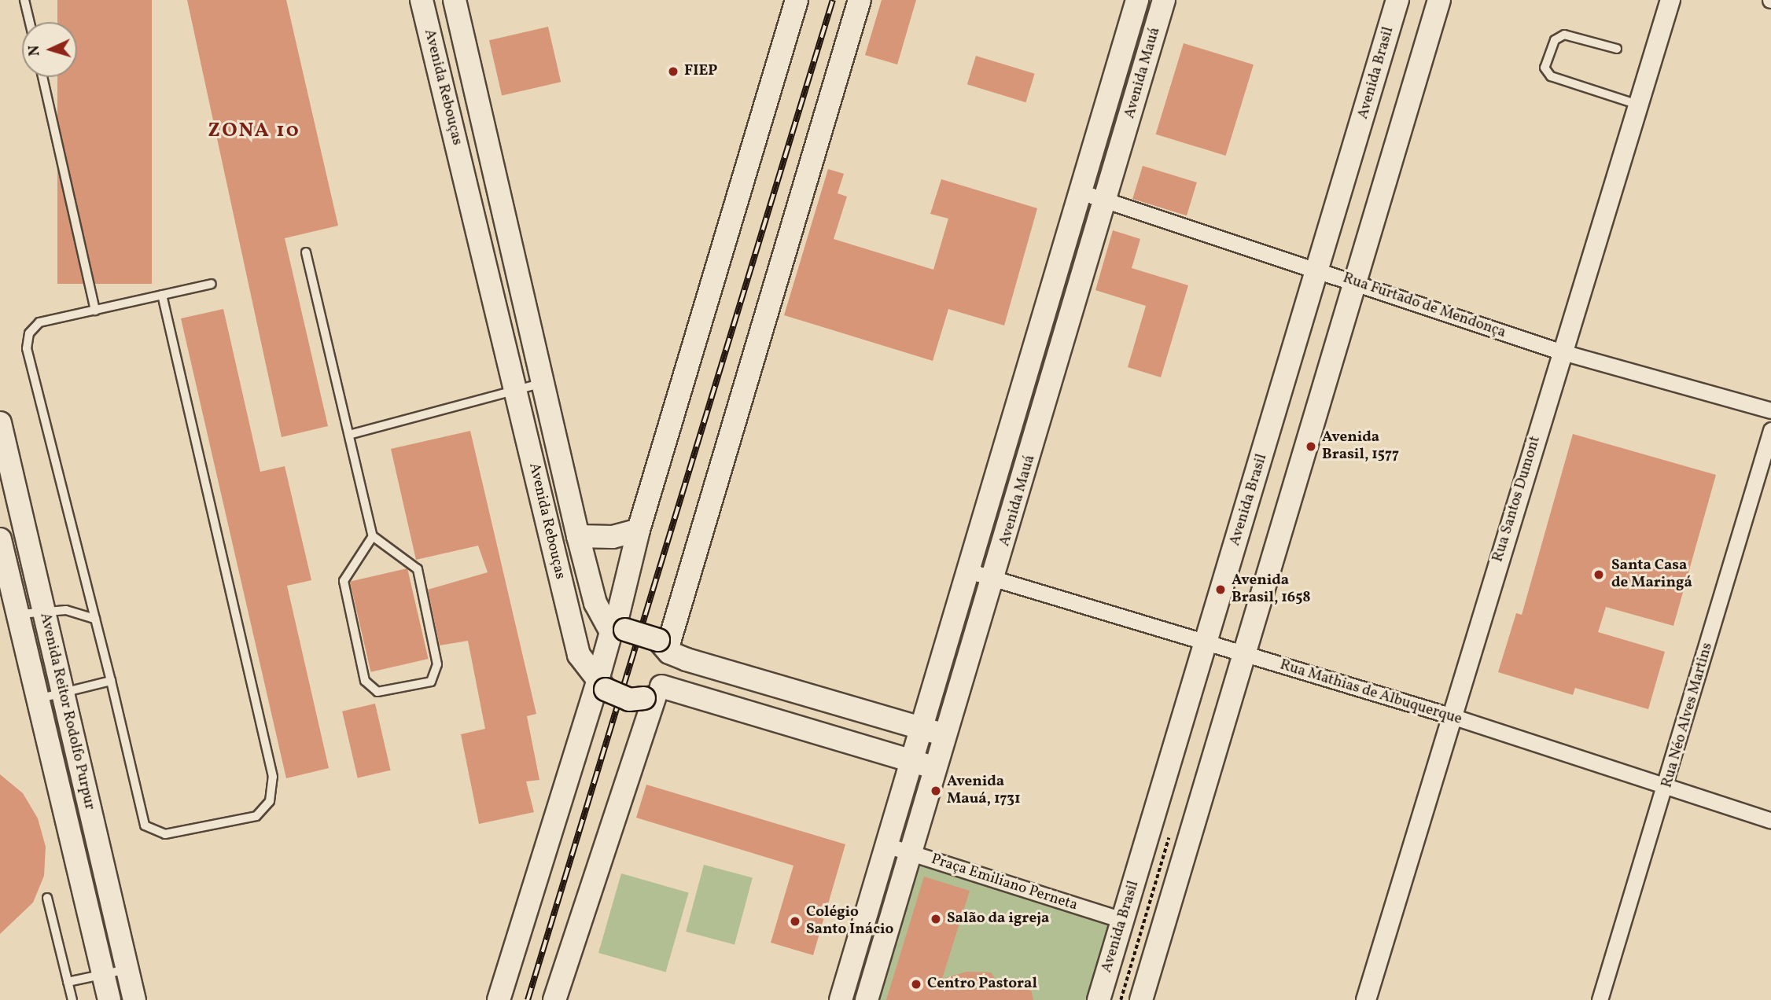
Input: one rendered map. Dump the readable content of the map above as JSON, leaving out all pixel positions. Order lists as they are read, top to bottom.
{
  "streets": {
    "main road": [
      "Avenida Mauá",
      "Avenida Brasil",
      "Avenida Rebouças",
      "Avenida Reitor Rodolfo Purpur"
    ],
    "street": [
      "Rua Furtado de Mendonça",
      "Rua Santos Dumont",
      "Rua Mathias de Albuquerque",
      "Rua Néo Alves Martins",
      "Praça Emiliano Perneta"
    ]
  },
  "crossings": [
    ["Avenida Mauá", "Avenida Rebouças"],
    ["Avenida Mauá", "Rua Furtado de Mendonça"],
    ["Avenida Mauá", "Rua Mathias de Albuquerque"],
    ["Avenida Mauá", "Praça Emiliano Perneta"],
    ["Avenida Brasil", "Rua Furtado de Mendonça"],
    ["Avenida Brasil", "Rua Mathias de Albuquerque"],
    ["Avenida Brasil", "Praça Emiliano Perneta"],
    ["Rua Furtado de Mendonça", "Rua Santos Dumont"],
    ["Rua Santos Dumont", "Rua Mathias de Albuquerque"],
    ["Rua Mathias de Albuquerque", "Rua Néo Alves Martins"]
  ],
  "districts": ["ZONA 10"],
  "places": [
    "FIEP",
    "Avenida Brasil, 1577",
    "Santa Casa de Maringá",
    "Avenida Brasil, 1658",
    "Avenida Mauá, 1731",
    "Salão da igreja",
    "Colégio Santo Inácio",
    "Centro Pastoral"
  ],
  "north": "left"
}
